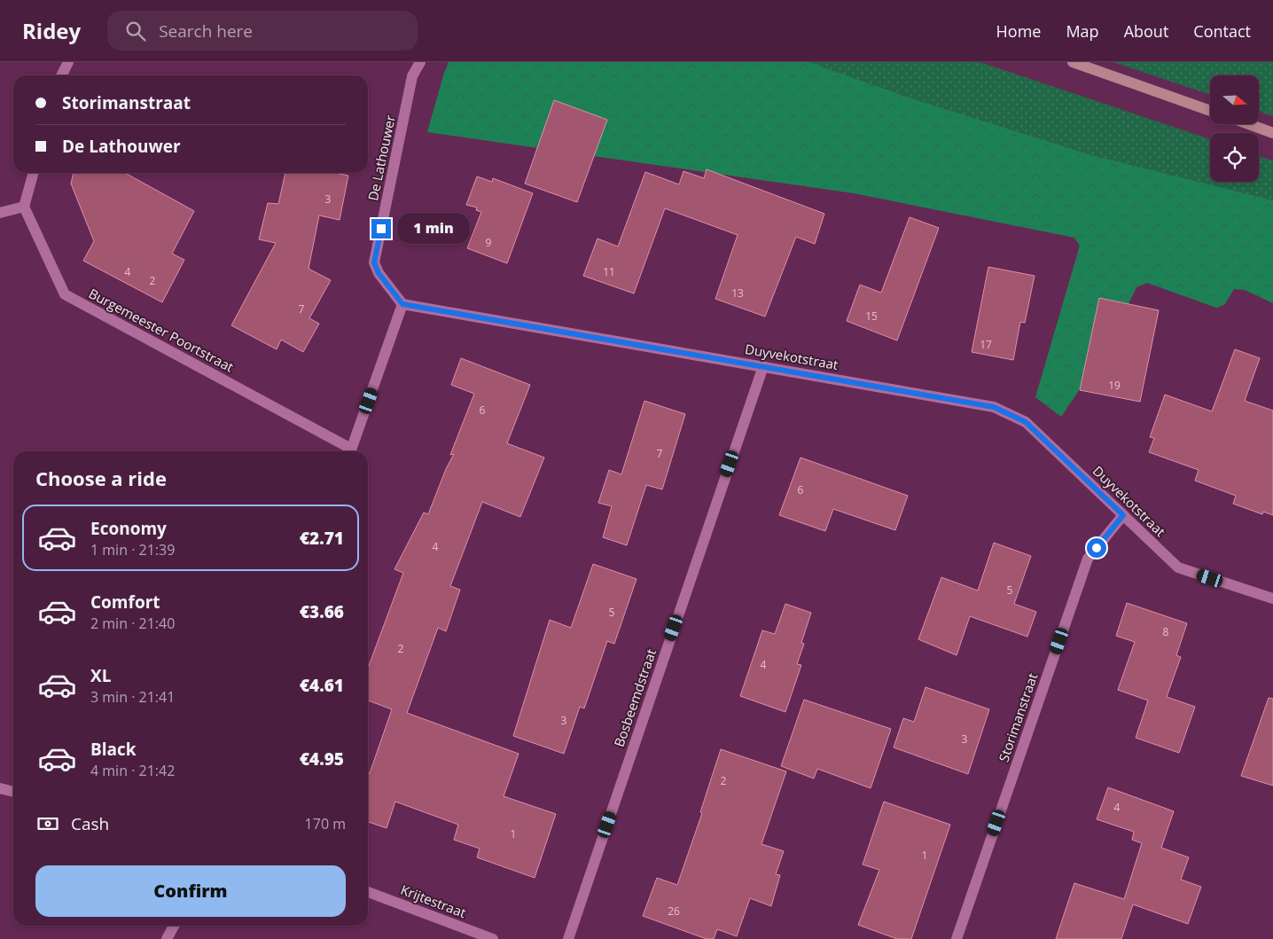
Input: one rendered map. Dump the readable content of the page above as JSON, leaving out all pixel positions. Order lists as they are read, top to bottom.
{
  "streets": {
    "street": [
      "De Lathouwer",
      "Burgemeester Poortstraat",
      "Duyvekotstraat",
      "Bosbeemdstraat",
      "Storimanstraat",
      "Krijtestraat"
    ]
  },
  "crossings": [
    ["De Lathouwer", "Duyvekotstraat"],
    ["Duyvekotstraat", "Bosbeemdstraat"],
    ["Duyvekotstraat", "Storimanstraat"]
  ],
  "house_numbers": [
    "3",
    "9",
    "4",
    "11",
    "2",
    "13",
    "7",
    "15",
    "17",
    "19",
    "6",
    "7",
    "6",
    "4",
    "5",
    "5",
    "8",
    "2",
    "4",
    "3",
    "3",
    "2",
    "4",
    "1",
    "1",
    "26"
  ],
  "north": "right",
  "page": {
    "header": "Ridey",
    "search": "Search here",
    "nav": [
      "Home",
      "Map",
      "About",
      "Contact"
    ],
    "banner": ["Storimanstraat", "De Lathouwer"],
    "bubble": "1 min",
    "heading": "Choose a ride",
    "list": [
      {
        "name": "Economy",
        "note": "1 min · 21:39",
        "value": "€2.71"
      },
      {
        "name": "Comfort",
        "note": "2 min · 21:40",
        "value": "€3.66"
      },
      {
        "name": "XL",
        "note": "3 min · 21:41",
        "value": "€4.61"
      },
      {
        "name": "Black",
        "note": "4 min · 21:42",
        "value": "€4.95"
      }
    ],
    "pay": ["Cash", "170 m"],
    "buttons": "Confirm"
  }
}
